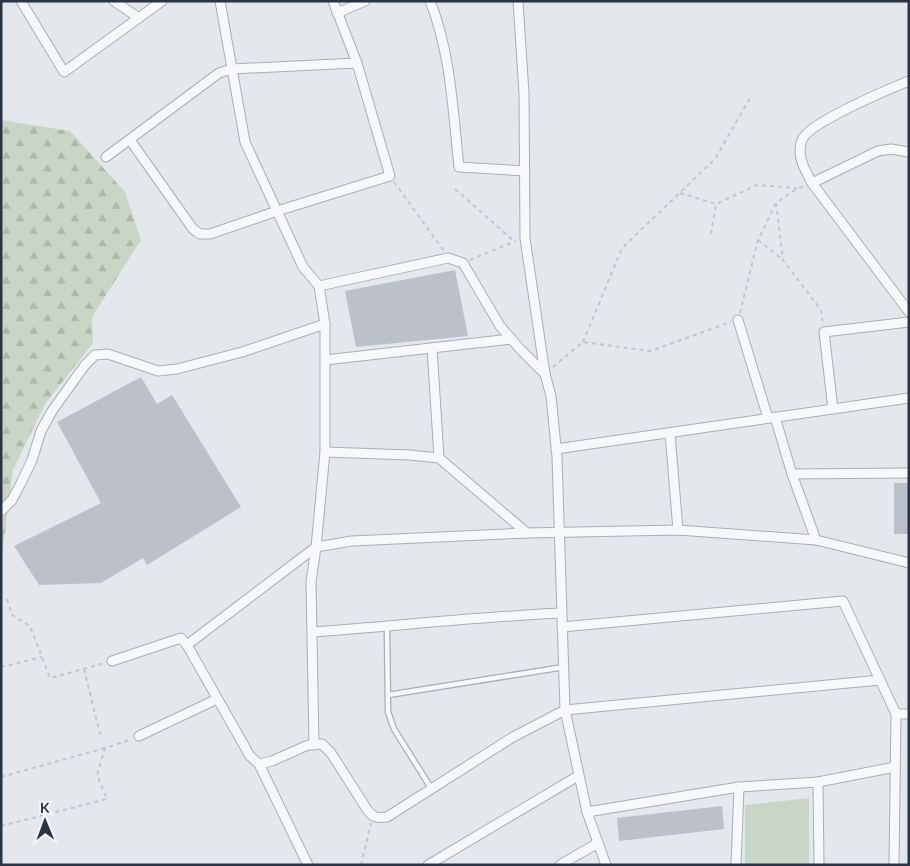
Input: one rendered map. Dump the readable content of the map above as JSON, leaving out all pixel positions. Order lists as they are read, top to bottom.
{
  "north": "top"
}
